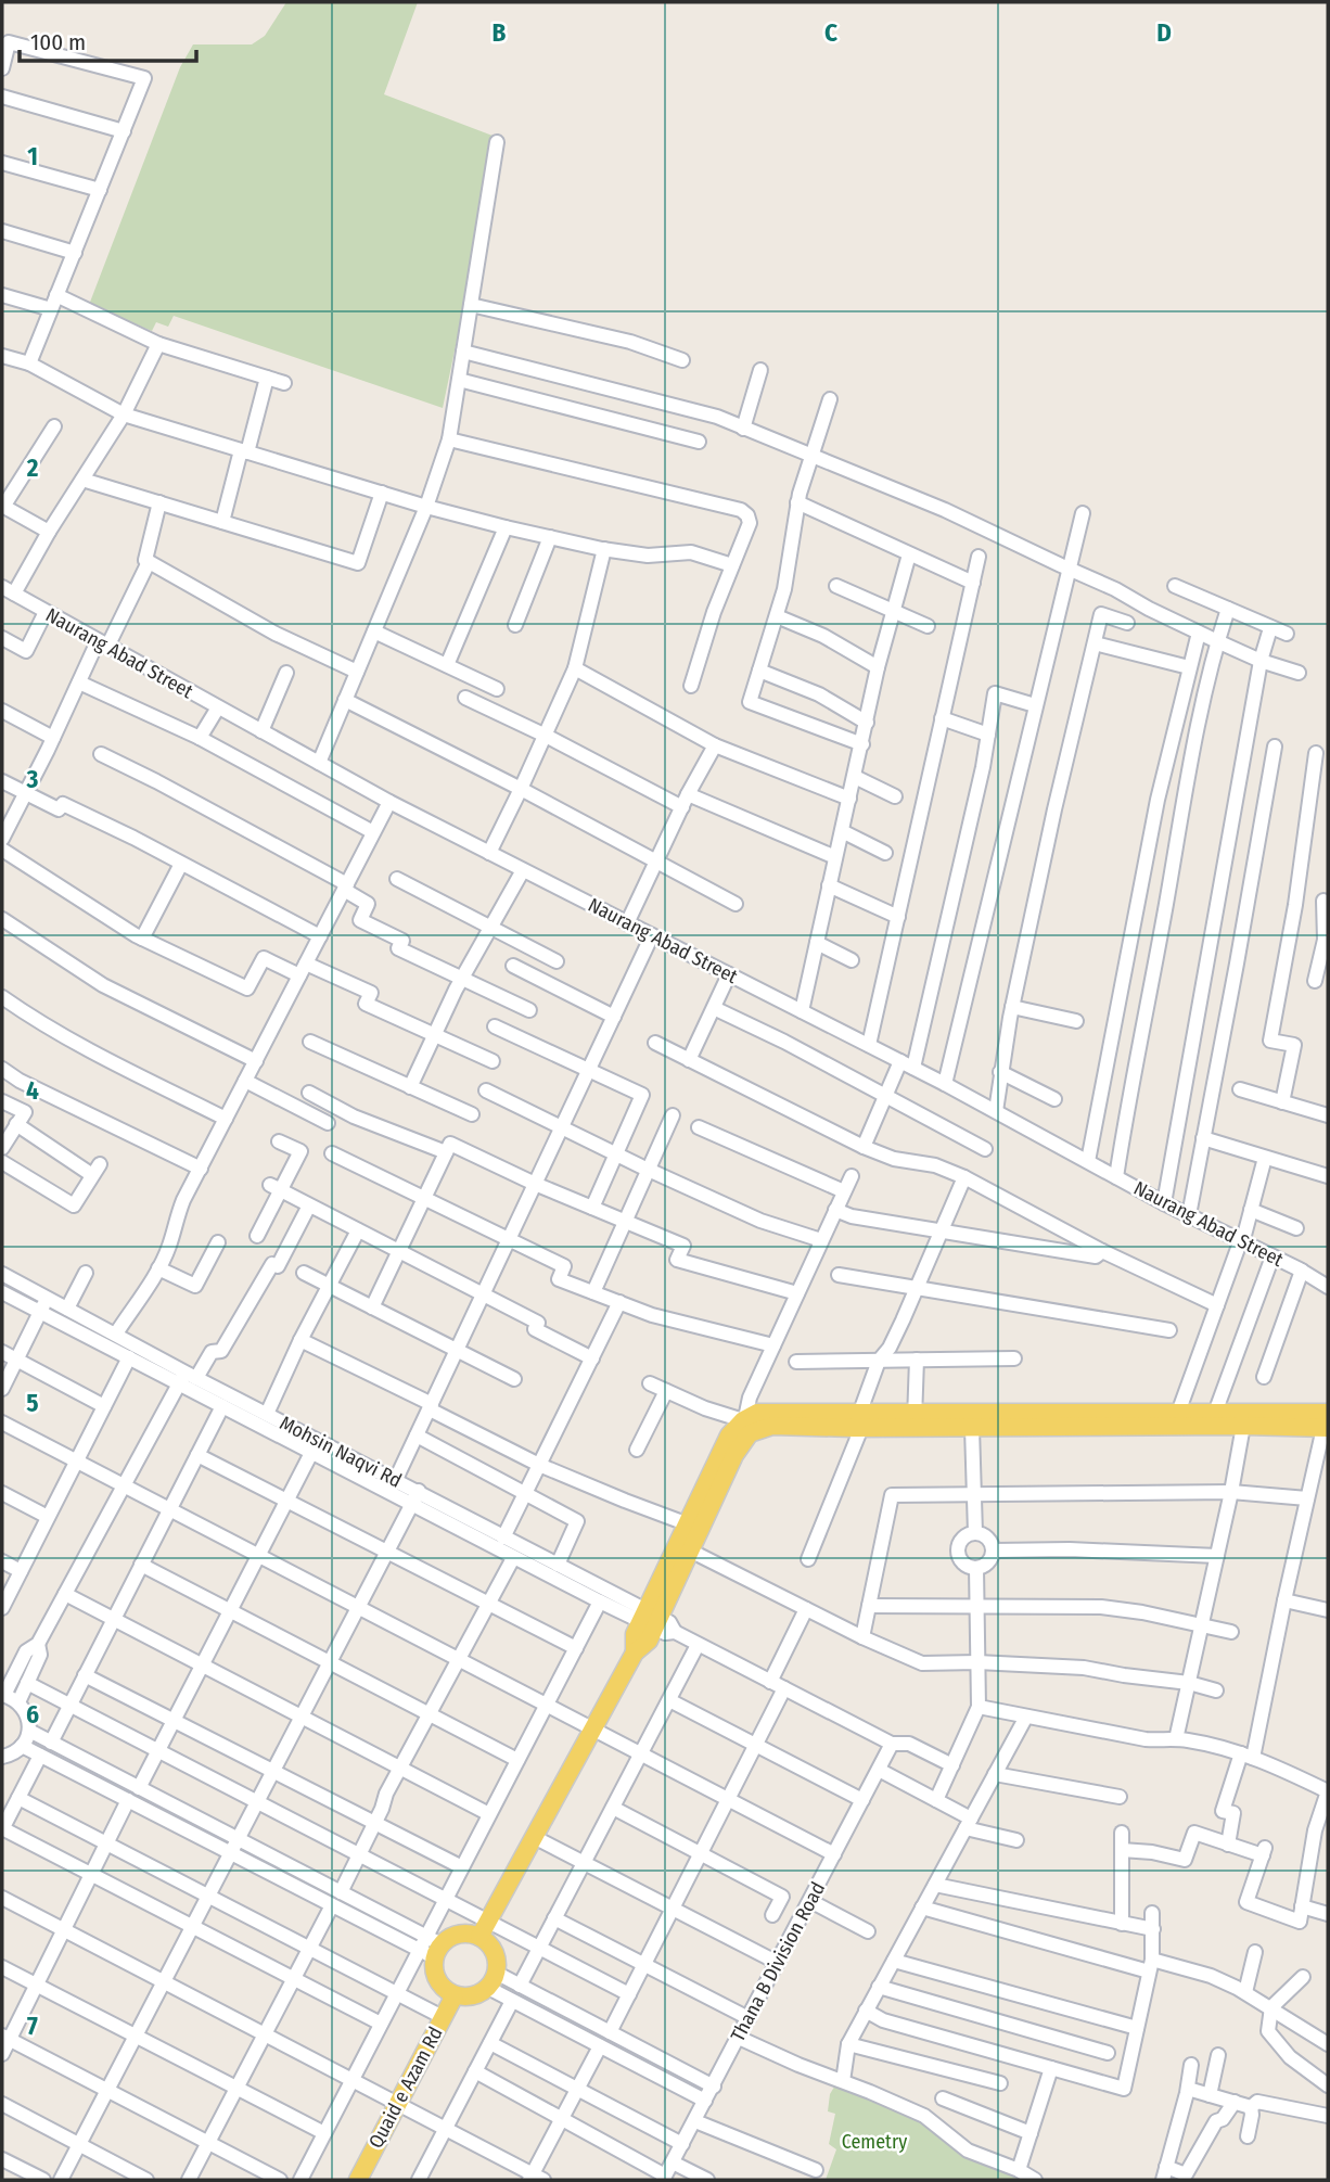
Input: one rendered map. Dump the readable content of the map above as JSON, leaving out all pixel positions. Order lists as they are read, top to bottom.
{
  "streets": {
    "main road": ["Quaid e Azam Rd"],
    "street": ["Naurang Abad Street", "Mohsin Naqvi Rd", "Thana B Division Road"]
  },
  "crossings": [
    ["Mohsin Naqvi Rd", "Thana B Division Road"]
  ],
  "parks": ["Cemetry"],
  "scale_bar": "100 m",
  "grid": {
    "columns": ["B", "C", "D"],
    "rows": [
      "1",
      "2",
      "3",
      "4",
      "5",
      "6",
      "7"
    ]
  }
}
